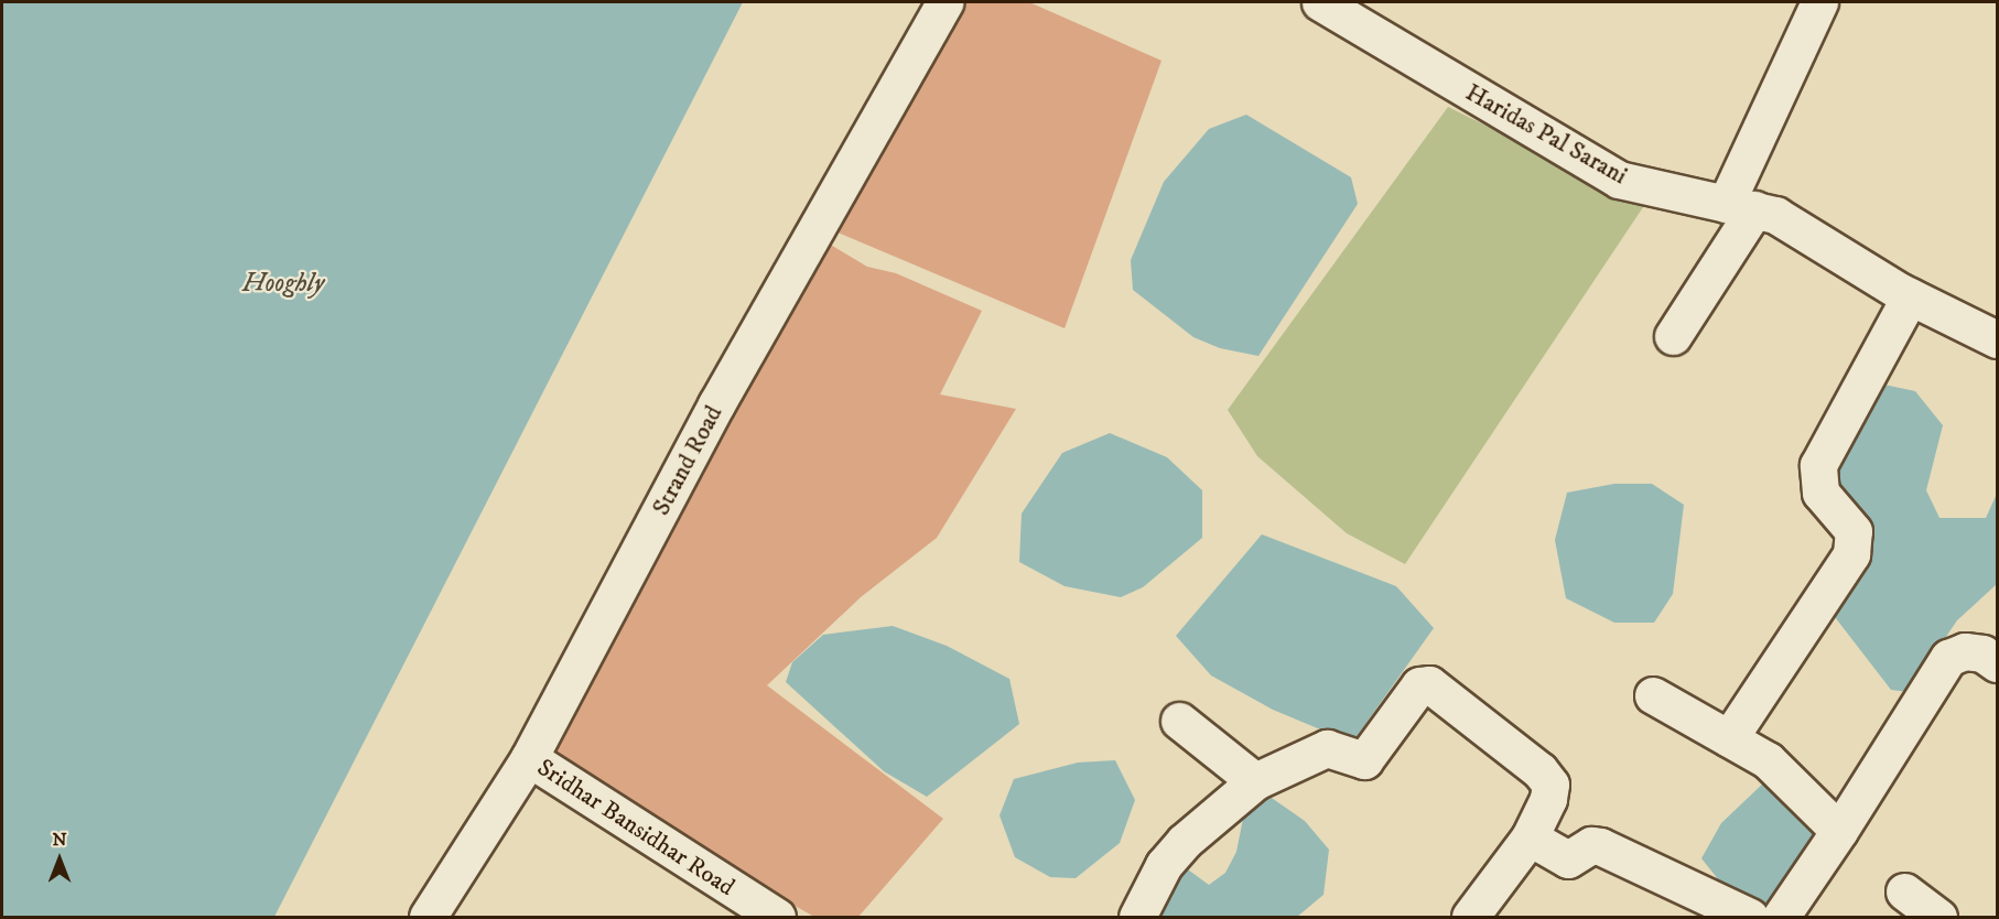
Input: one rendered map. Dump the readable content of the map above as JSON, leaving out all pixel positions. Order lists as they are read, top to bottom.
{
  "streets": {
    "street": ["Haridas Pal Sarani", "Strand Road", "Sridhar Bansidhar Road"]
  },
  "crossings": [
    ["Strand Road", "Sridhar Bansidhar Road"]
  ],
  "water": ["Hooghly"],
  "north": "top"
}
